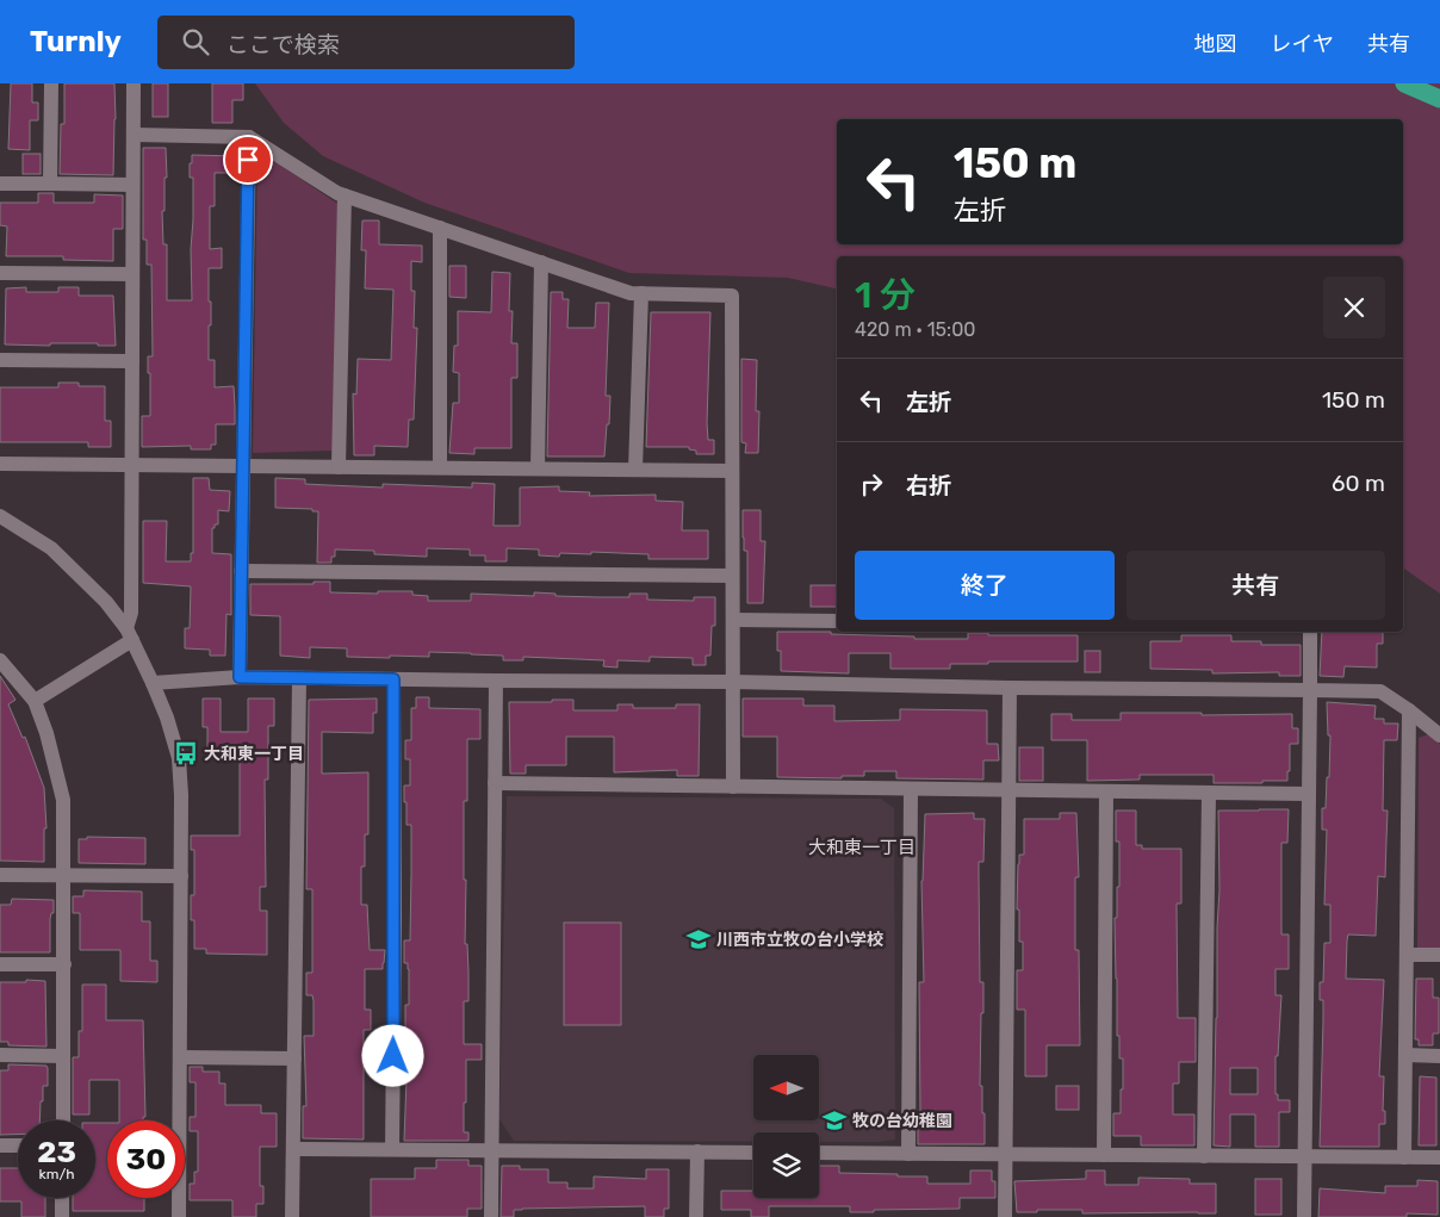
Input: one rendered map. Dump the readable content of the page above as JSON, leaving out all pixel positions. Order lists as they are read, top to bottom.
{
  "districts": ["大和東一丁目"],
  "places": {
    "bus stop": ["大和東一丁目"],
    "school or university": ["川西市立牧の台小学校", "牧の台幼稚園"]
  },
  "north": "left",
  "page": {
    "header": "Turnly",
    "search": "ここで検索",
    "nav": ["地図", "レイヤ", "共有"],
    "turn": ["150 m", "左折"],
    "heading": ["1 分", "420 m · 15:00"],
    "list": [
      {
        "name": "左折",
        "value": "150 m"
      },
      {
        "name": "右折",
        "value": "60 m"
      }
    ],
    "buttons": ["終了", "共有"],
    "speed": "23 km/h",
    "limit": "30"
  }
}
